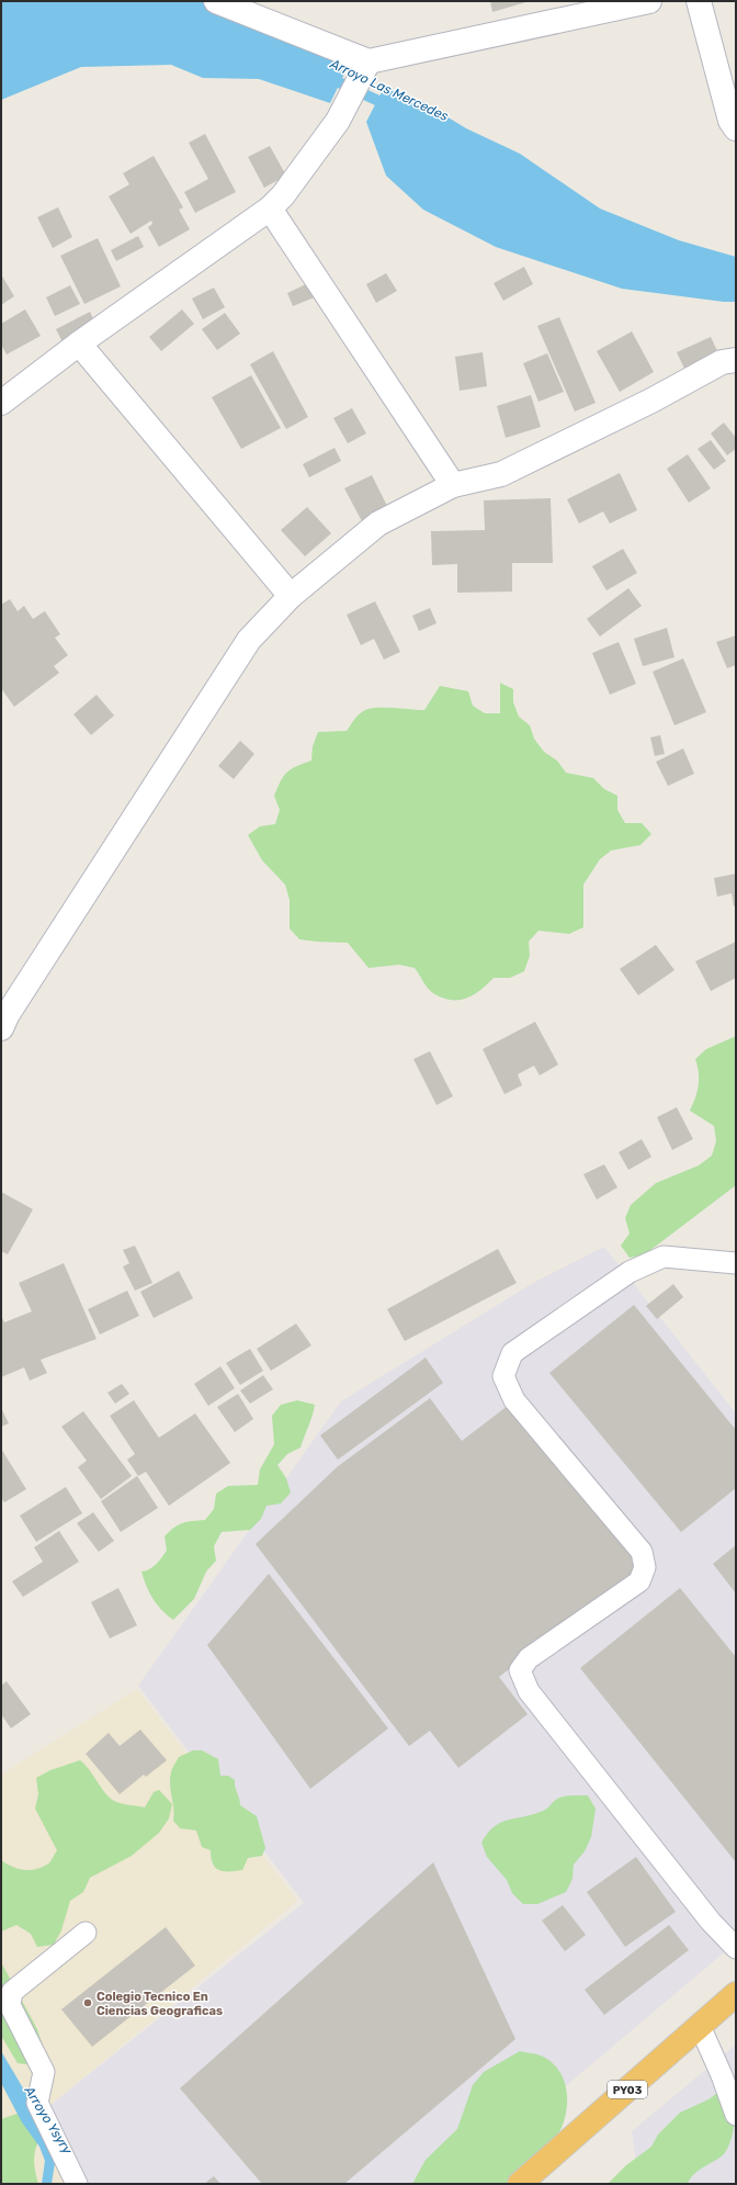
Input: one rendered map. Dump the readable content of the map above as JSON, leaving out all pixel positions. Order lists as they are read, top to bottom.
{
  "streets": {
    "highway": ["PY03"]
  },
  "water": ["Arroyo Las Mercedes", "Arroyo Ysyry"],
  "places": ["Colegio Tecnico En Ciencias Geograficas"]
}
